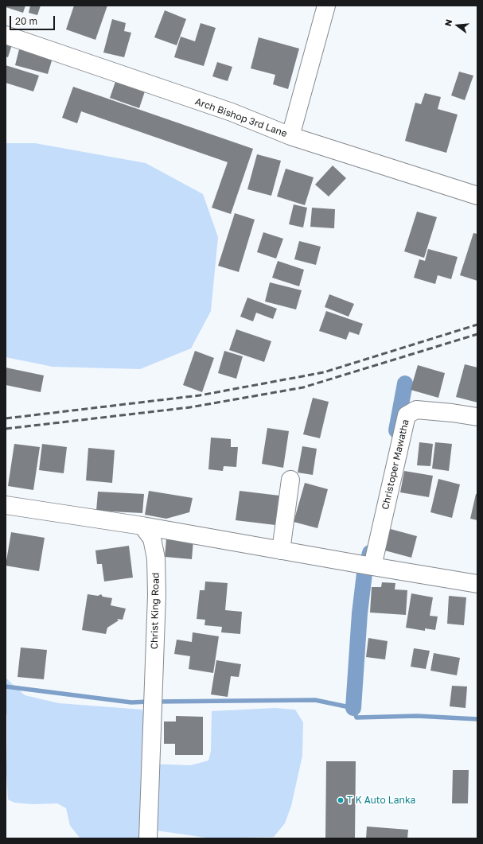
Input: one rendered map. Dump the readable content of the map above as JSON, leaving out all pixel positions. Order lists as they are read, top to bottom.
{
  "streets": {
    "street": ["Arch Bishop 3rd Lane", "Christoper Mawatha", "Christ King Road"]
  },
  "places": ["T K Auto Lanka"],
  "scale_bar": "20 m",
  "north": "left"
}
